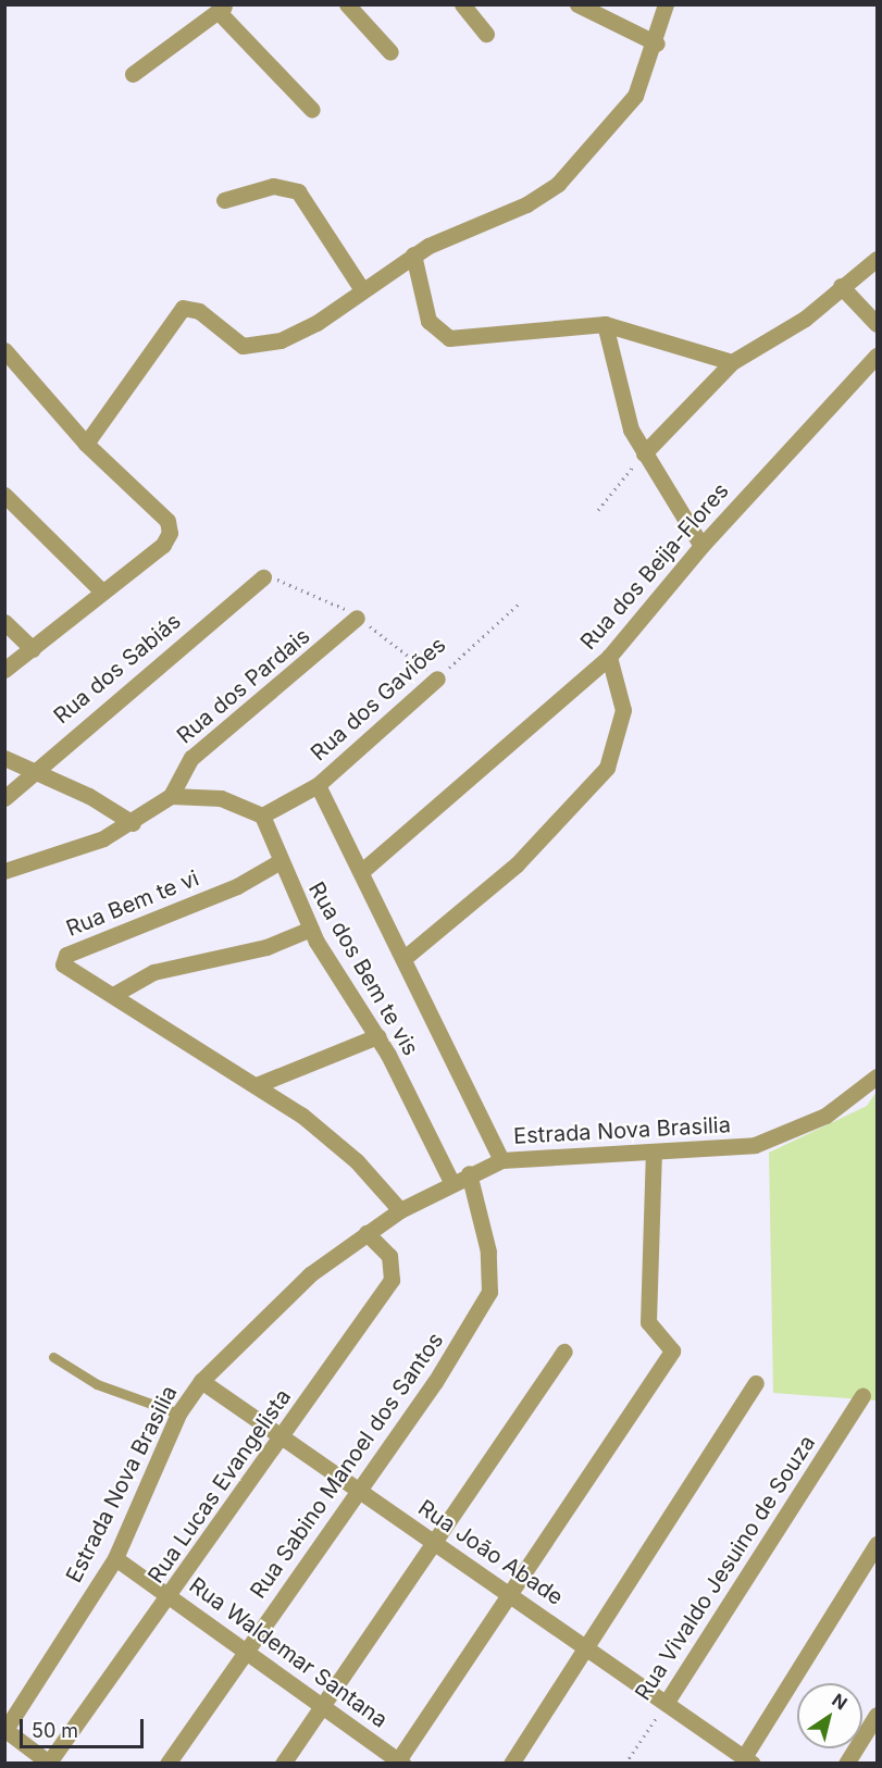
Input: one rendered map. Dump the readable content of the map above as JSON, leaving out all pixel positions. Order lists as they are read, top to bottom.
{
  "streets": {
    "street": [
      "Rua dos Beija-Flores",
      "Rua dos Sabiás",
      "Rua dos Pardais",
      "Rua dos Gaviões",
      "Rua Bem te vi",
      "Rua dos Bem te vis",
      "Estrada Nova Brasilia",
      "Rua Sabino Manoel dos Santos",
      "Rua Lucas Evangelista",
      "Rua João Abade",
      "Rua Vivaldo Jesuino de Souza",
      "Rua Waldemar Santana"
    ]
  },
  "crossings": [
    ["Rua dos Beija-Flores", "Rua dos Bem te vis"],
    ["Rua dos Gaviões", "Rua dos Bem te vis"],
    ["Rua Bem te vi", "Rua dos Bem te vis"],
    ["Rua Bem te vi", "Estrada Nova Brasilia"],
    ["Rua dos Bem te vis", "Estrada Nova Brasilia"],
    ["Estrada Nova Brasilia", "Rua Sabino Manoel dos Santos"],
    ["Estrada Nova Brasilia", "Rua Lucas Evangelista"],
    ["Estrada Nova Brasilia", "Rua João Abade"],
    ["Estrada Nova Brasilia", "Rua Waldemar Santana"],
    ["Rua Sabino Manoel dos Santos", "Rua João Abade"],
    ["Rua Sabino Manoel dos Santos", "Rua Waldemar Santana"],
    ["Rua Lucas Evangelista", "Rua João Abade"],
    ["Rua Lucas Evangelista", "Rua Waldemar Santana"],
    ["Rua João Abade", "Rua Vivaldo Jesuino de Souza"]
  ],
  "scale_bar": "50 m",
  "north": "top right"
}
